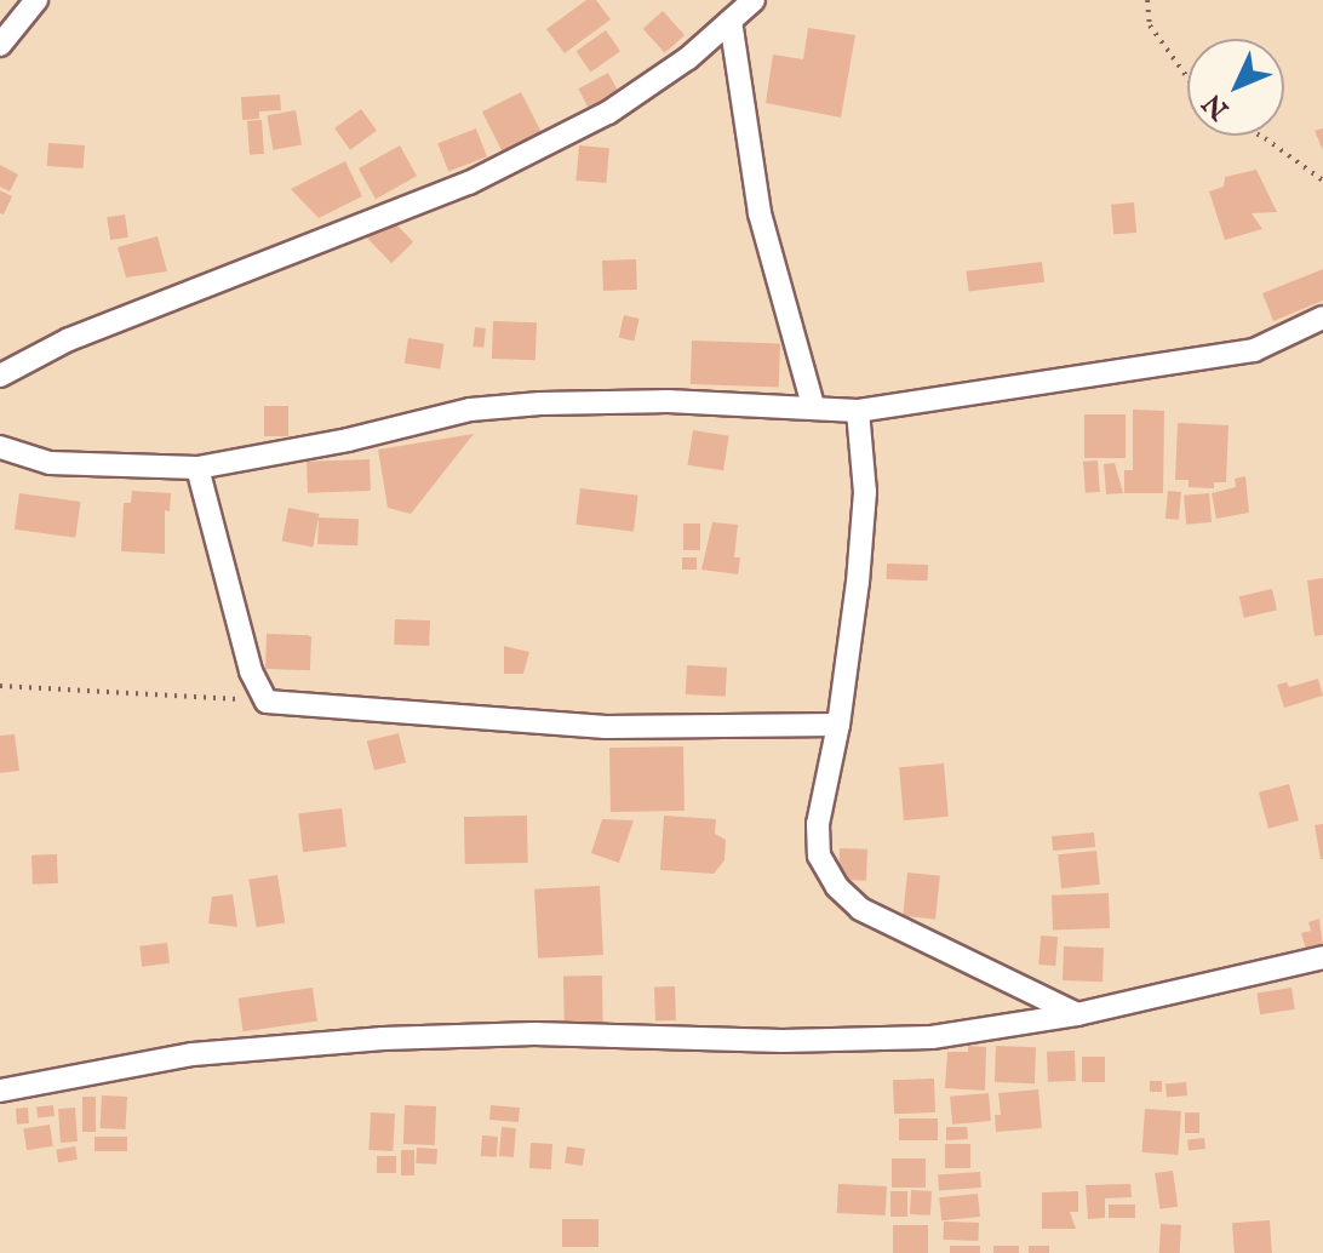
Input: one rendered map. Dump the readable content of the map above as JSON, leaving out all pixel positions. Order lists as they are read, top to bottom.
{
  "north": "bottom left"
}
